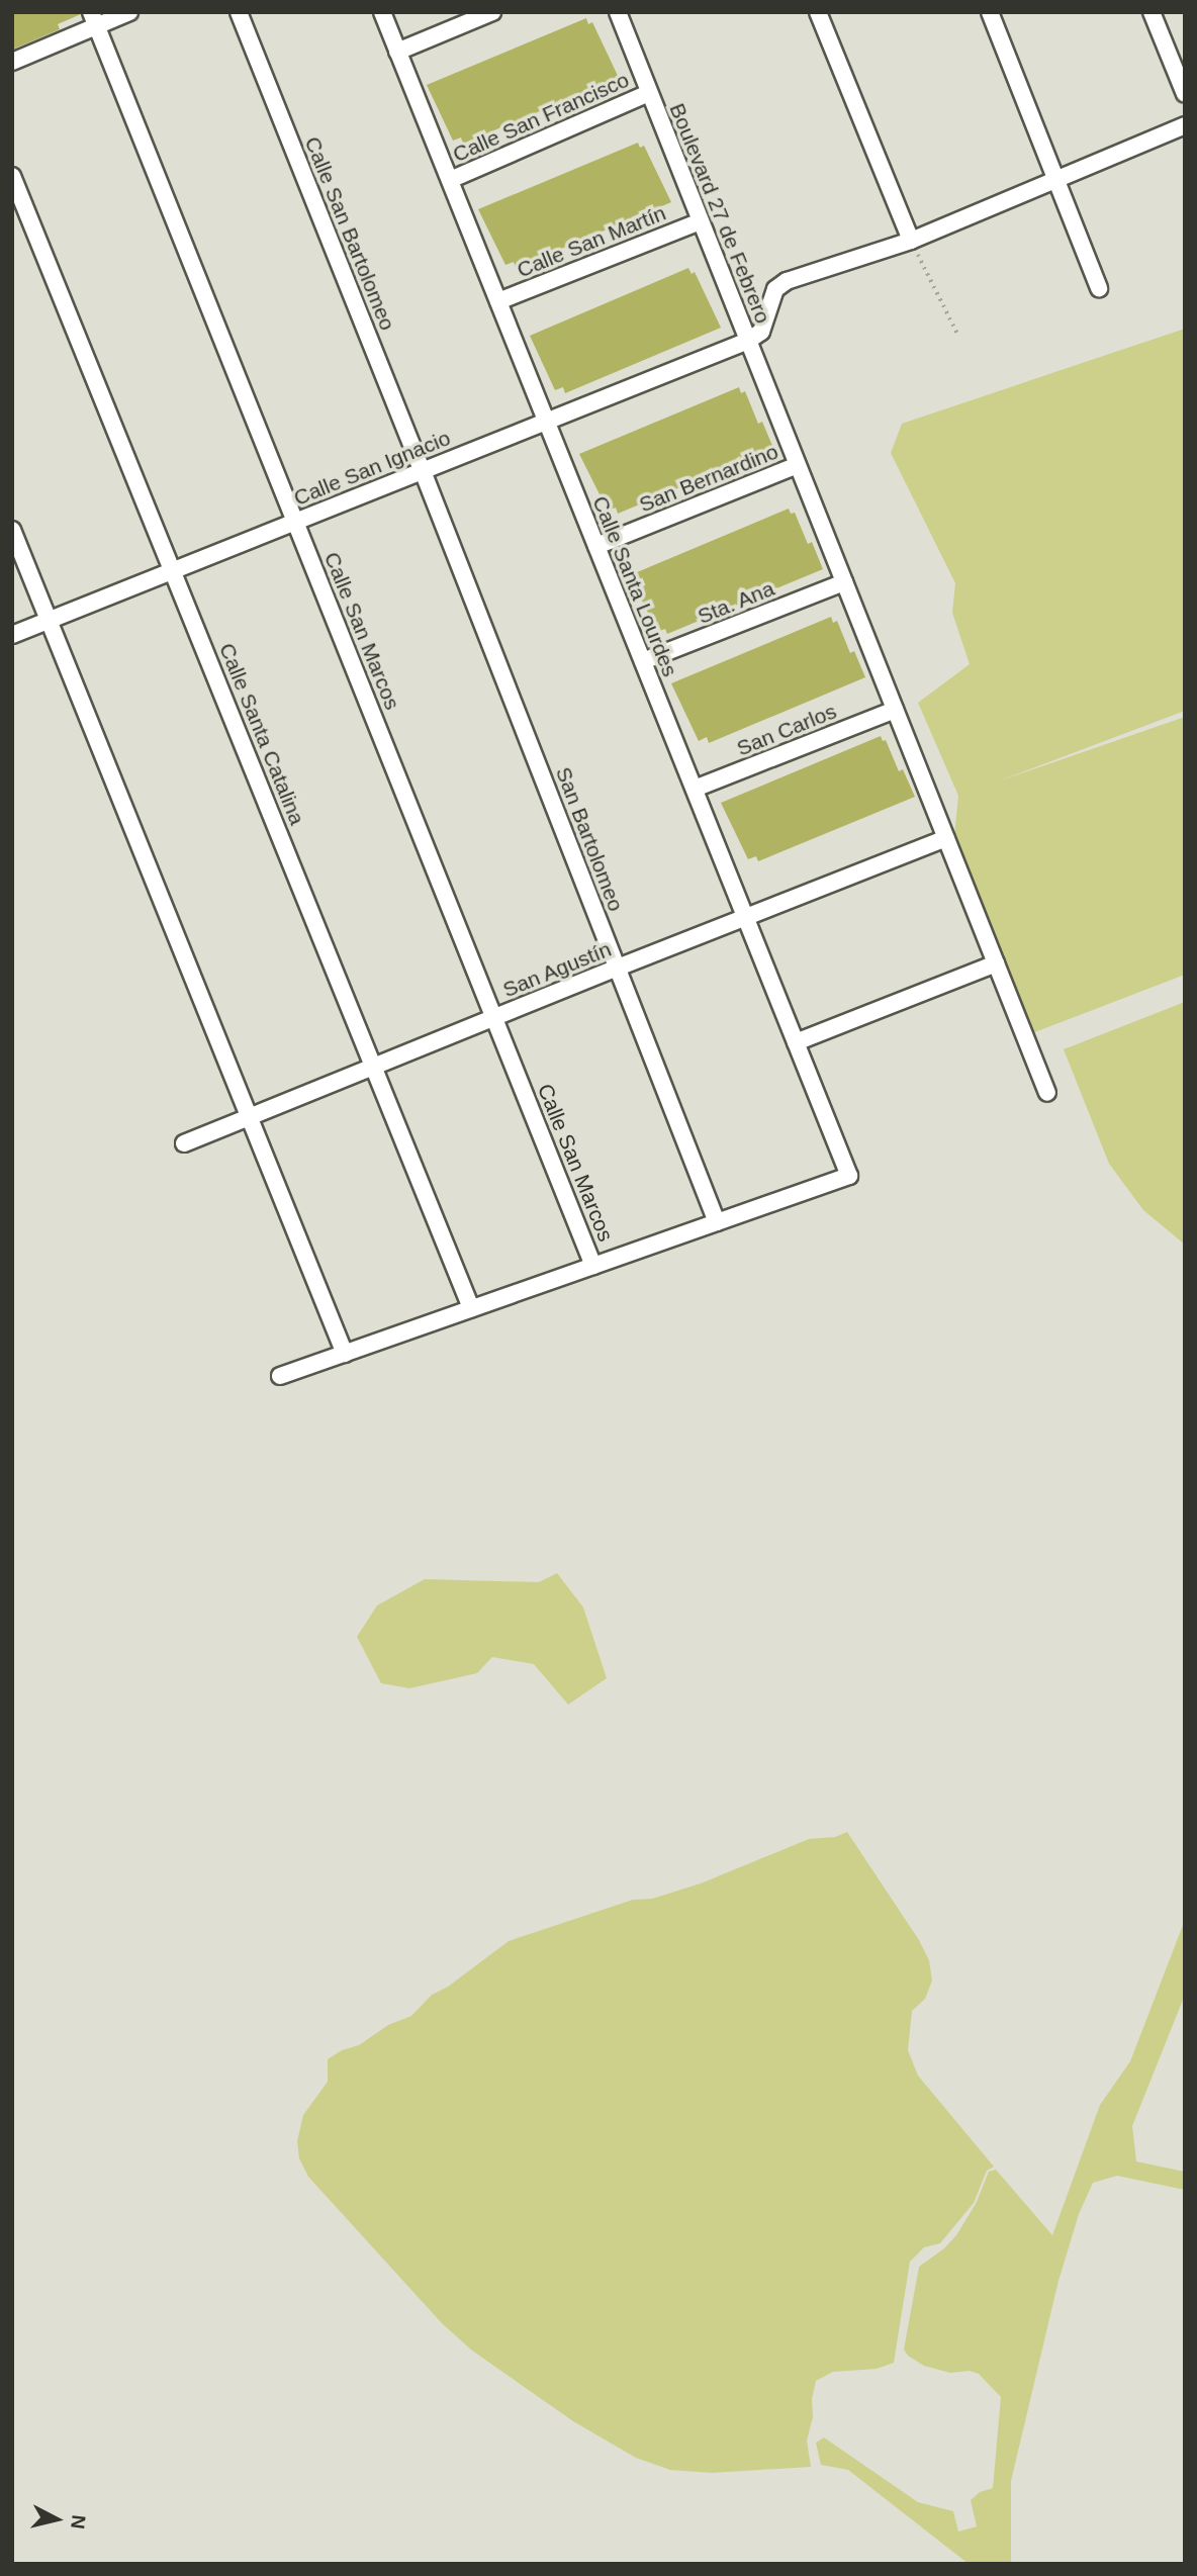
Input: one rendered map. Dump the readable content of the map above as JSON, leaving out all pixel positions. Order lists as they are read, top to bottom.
{
  "streets": {
    "street": [
      "Calle San Francisco",
      "Boulevard 27 de Febrero",
      "Calle San Bartolomeo",
      "Calle San Martín",
      "Calle San Ignacio",
      "San Bernardino",
      "Calle Santa Lourdes",
      "Sta. Ana",
      "Calle San Marcos",
      "San Carlos",
      "Calle Santa Catalina",
      "San Bartolomeo",
      "San Agustín"
    ]
  },
  "crossings": [
    ["Calle San Francisco", "Boulevard 27 de Febrero"],
    ["Calle San Francisco", "Calle Santa Lourdes"],
    ["Boulevard 27 de Febrero", "Calle San Martín"],
    ["Boulevard 27 de Febrero", "Calle San Ignacio"],
    ["Boulevard 27 de Febrero", "San Bernardino"],
    ["Boulevard 27 de Febrero", "Sta. Ana"],
    ["Boulevard 27 de Febrero", "San Carlos"],
    ["Boulevard 27 de Febrero", "San Agustín"],
    ["Calle San Bartolomeo", "Calle San Ignacio"],
    ["Calle San Bartolomeo", "San Bartolomeo"],
    ["Calle San Martín", "Calle Santa Lourdes"],
    ["Calle San Ignacio", "Calle Santa Lourdes"],
    ["Calle San Ignacio", "Calle San Marcos"],
    ["Calle San Ignacio", "Calle Santa Catalina"],
    ["Calle San Ignacio", "San Bartolomeo"],
    ["San Bernardino", "Calle Santa Lourdes"],
    ["Calle Santa Lourdes", "Sta. Ana"],
    ["Calle Santa Lourdes", "San Carlos"],
    ["Calle Santa Lourdes", "San Bartolomeo"],
    ["Calle Santa Lourdes", "San Agustín"],
    ["Calle San Marcos", "San Agustín"],
    ["Calle Santa Catalina", "San Agustín"],
    ["San Bartolomeo", "San Agustín"]
  ],
  "north": "right"
}
